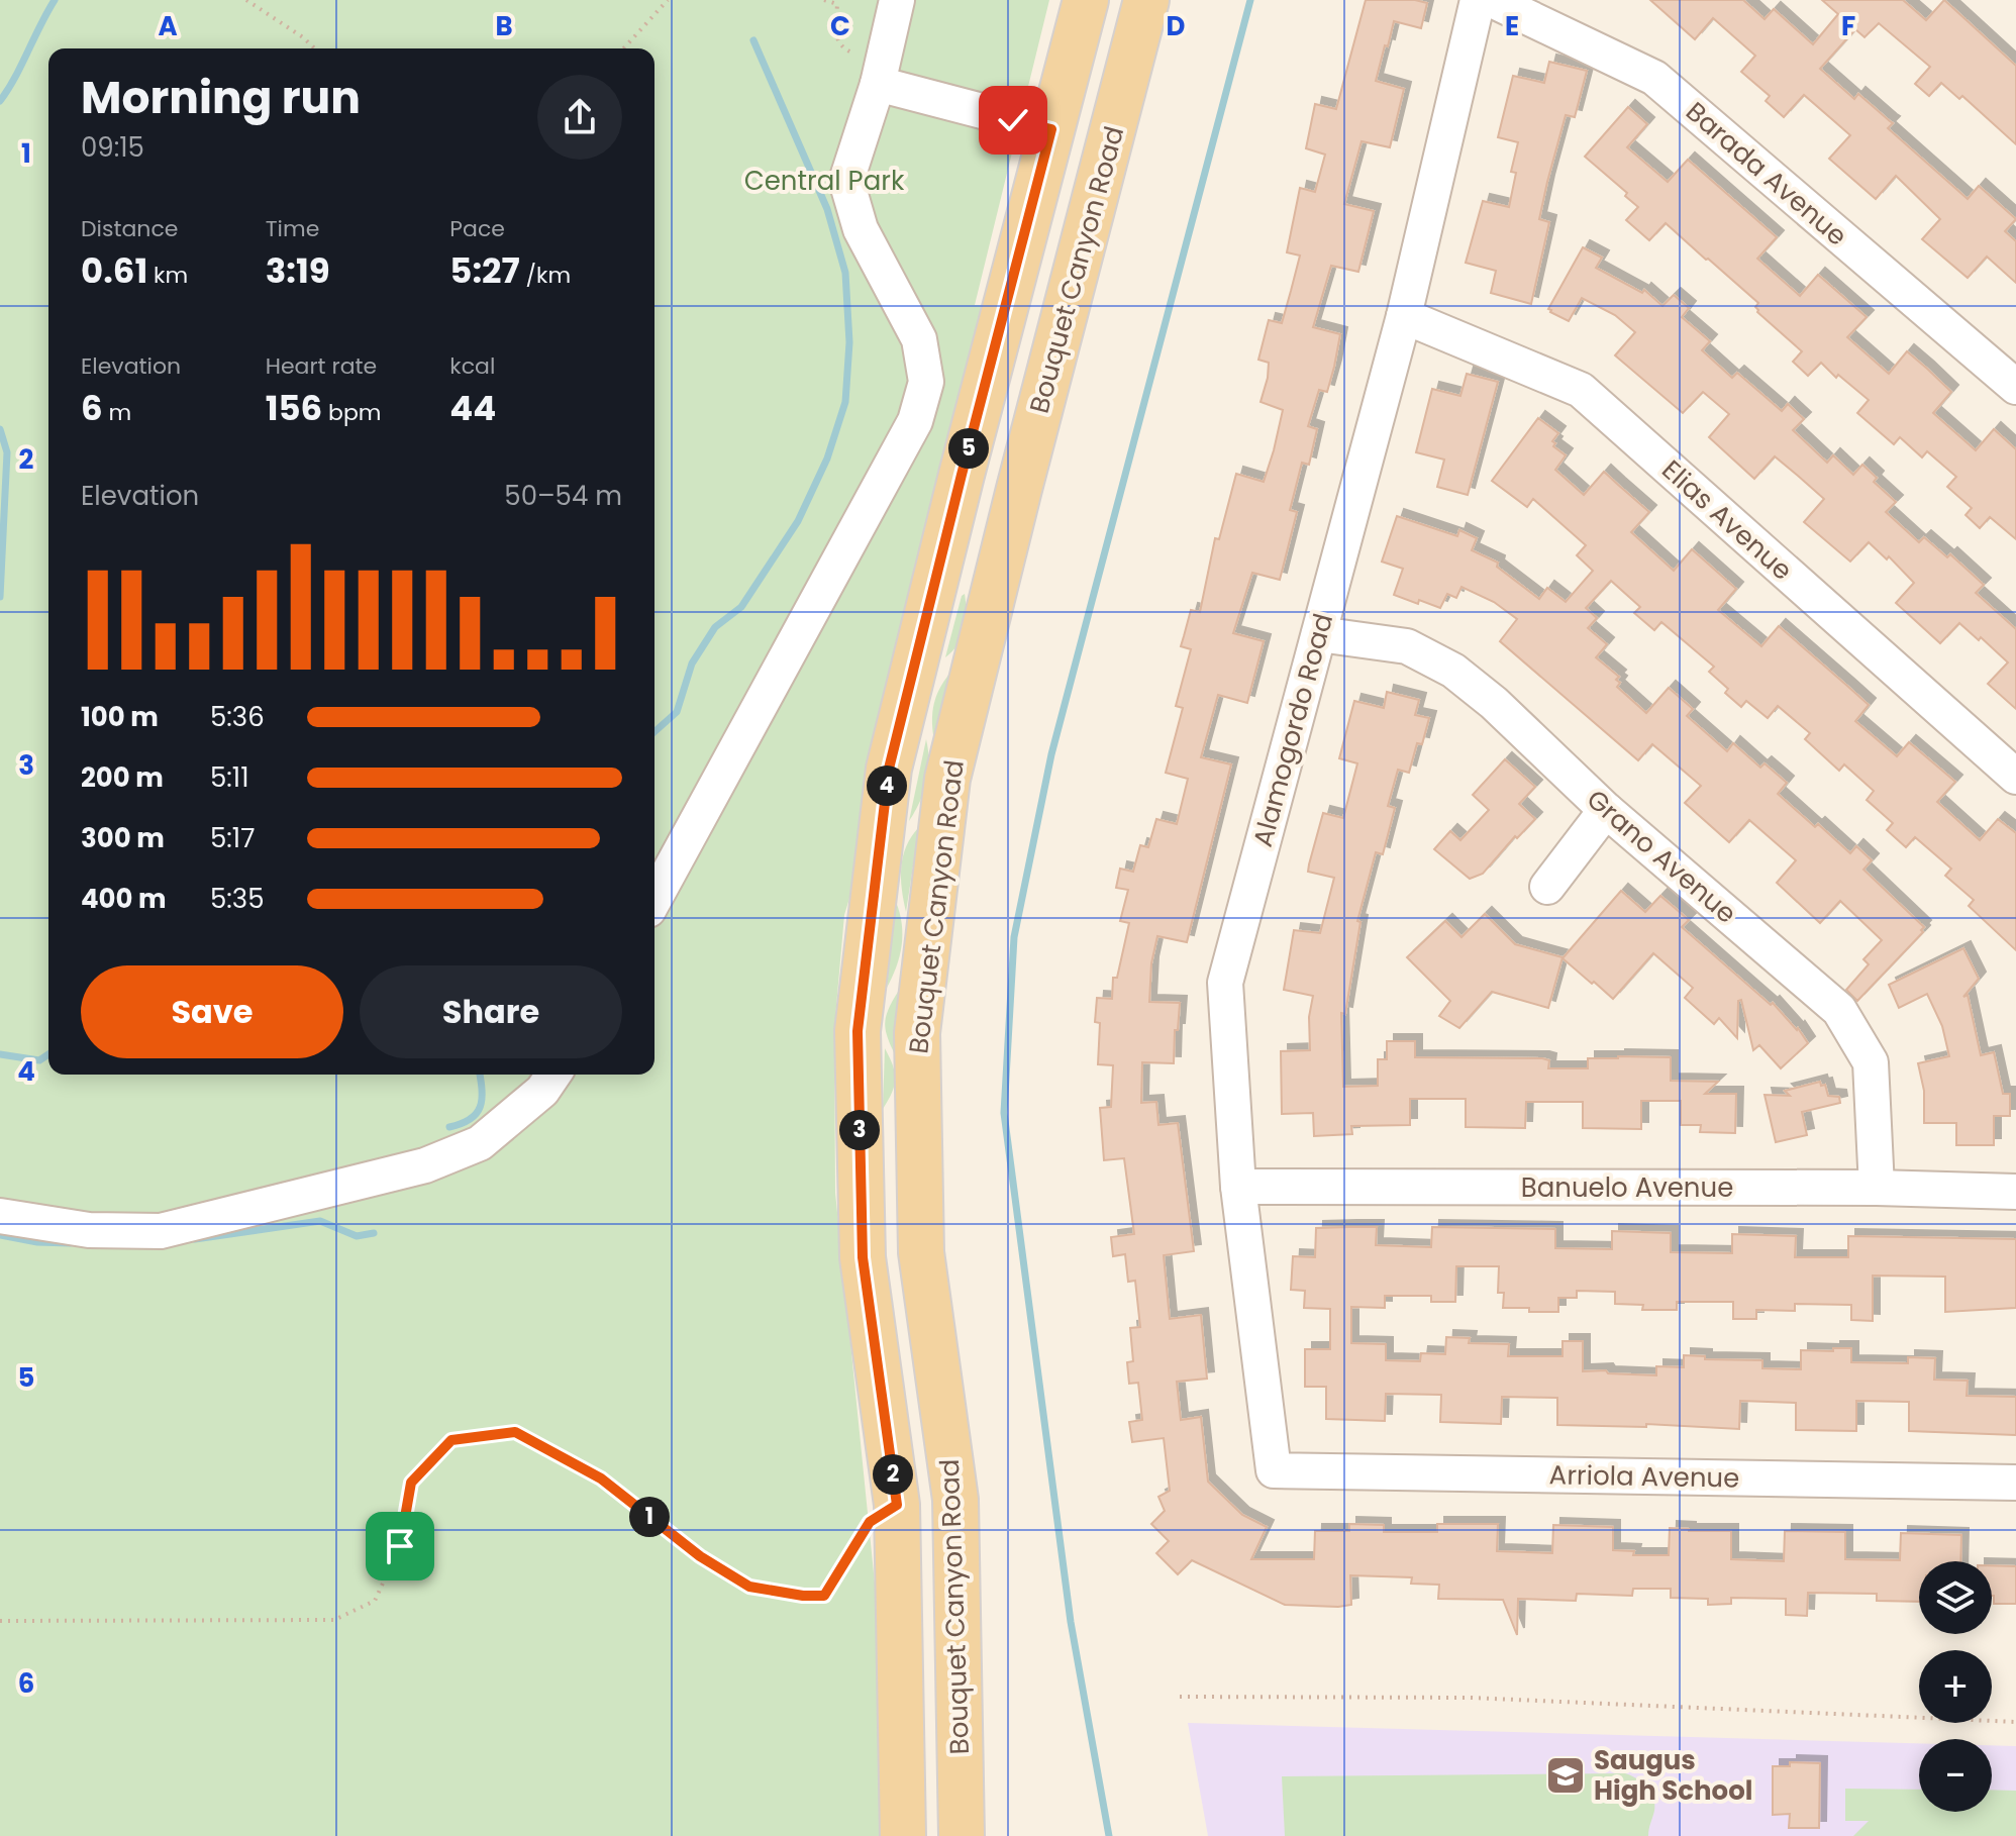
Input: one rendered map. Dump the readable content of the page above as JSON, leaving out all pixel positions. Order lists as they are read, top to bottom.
{
  "streets": {
    "main road": ["Bouquet Canyon Road"],
    "street": [
      "Barada Avenue",
      "Elias Avenue",
      "Alamogordo Road",
      "Grano Avenue",
      "Banuelo Avenue",
      "Arriola Avenue"
    ]
  },
  "crossings": [
    ["Elias Avenue", "Alamogordo Road"],
    ["Alamogordo Road", "Grano Avenue"],
    ["Alamogordo Road", "Banuelo Avenue"],
    ["Alamogordo Road", "Arriola Avenue"],
    ["Grano Avenue", "Banuelo Avenue"]
  ],
  "parks": ["Central Park"],
  "places": {
    "school or university": ["Saugus High School"]
  },
  "page": {
    "heading": ["Morning run", "09:15"],
    "stats": [
      ["Distance", "0.61 km"],
      ["Time", "3:19"],
      ["Pace", "5:27 /km"],
      ["Elevation", "6 m"],
      ["Heart rate", "156 bpm"],
      ["kcal", "44"]
    ],
    "pins": [
      "5",
      "4",
      "3",
      "2",
      "1"
    ],
    "chart": ["Elevation", "50–54 m"],
    "list": [
      {
        "name": "100 m",
        "note": "5:36"
      },
      {
        "name": "200 m",
        "note": "5:11"
      },
      {
        "name": "300 m",
        "note": "5:17"
      },
      {
        "name": "400 m",
        "note": "5:35"
      }
    ],
    "buttons": ["Save", "Share"],
    "map_buttons": ["+", "−"]
  },
  "grid": {
    "columns": [
      "A",
      "B",
      "C",
      "D",
      "E",
      "F"
    ],
    "rows": [
      "1",
      "2",
      "3",
      "4",
      "5",
      "6"
    ]
  }
}
